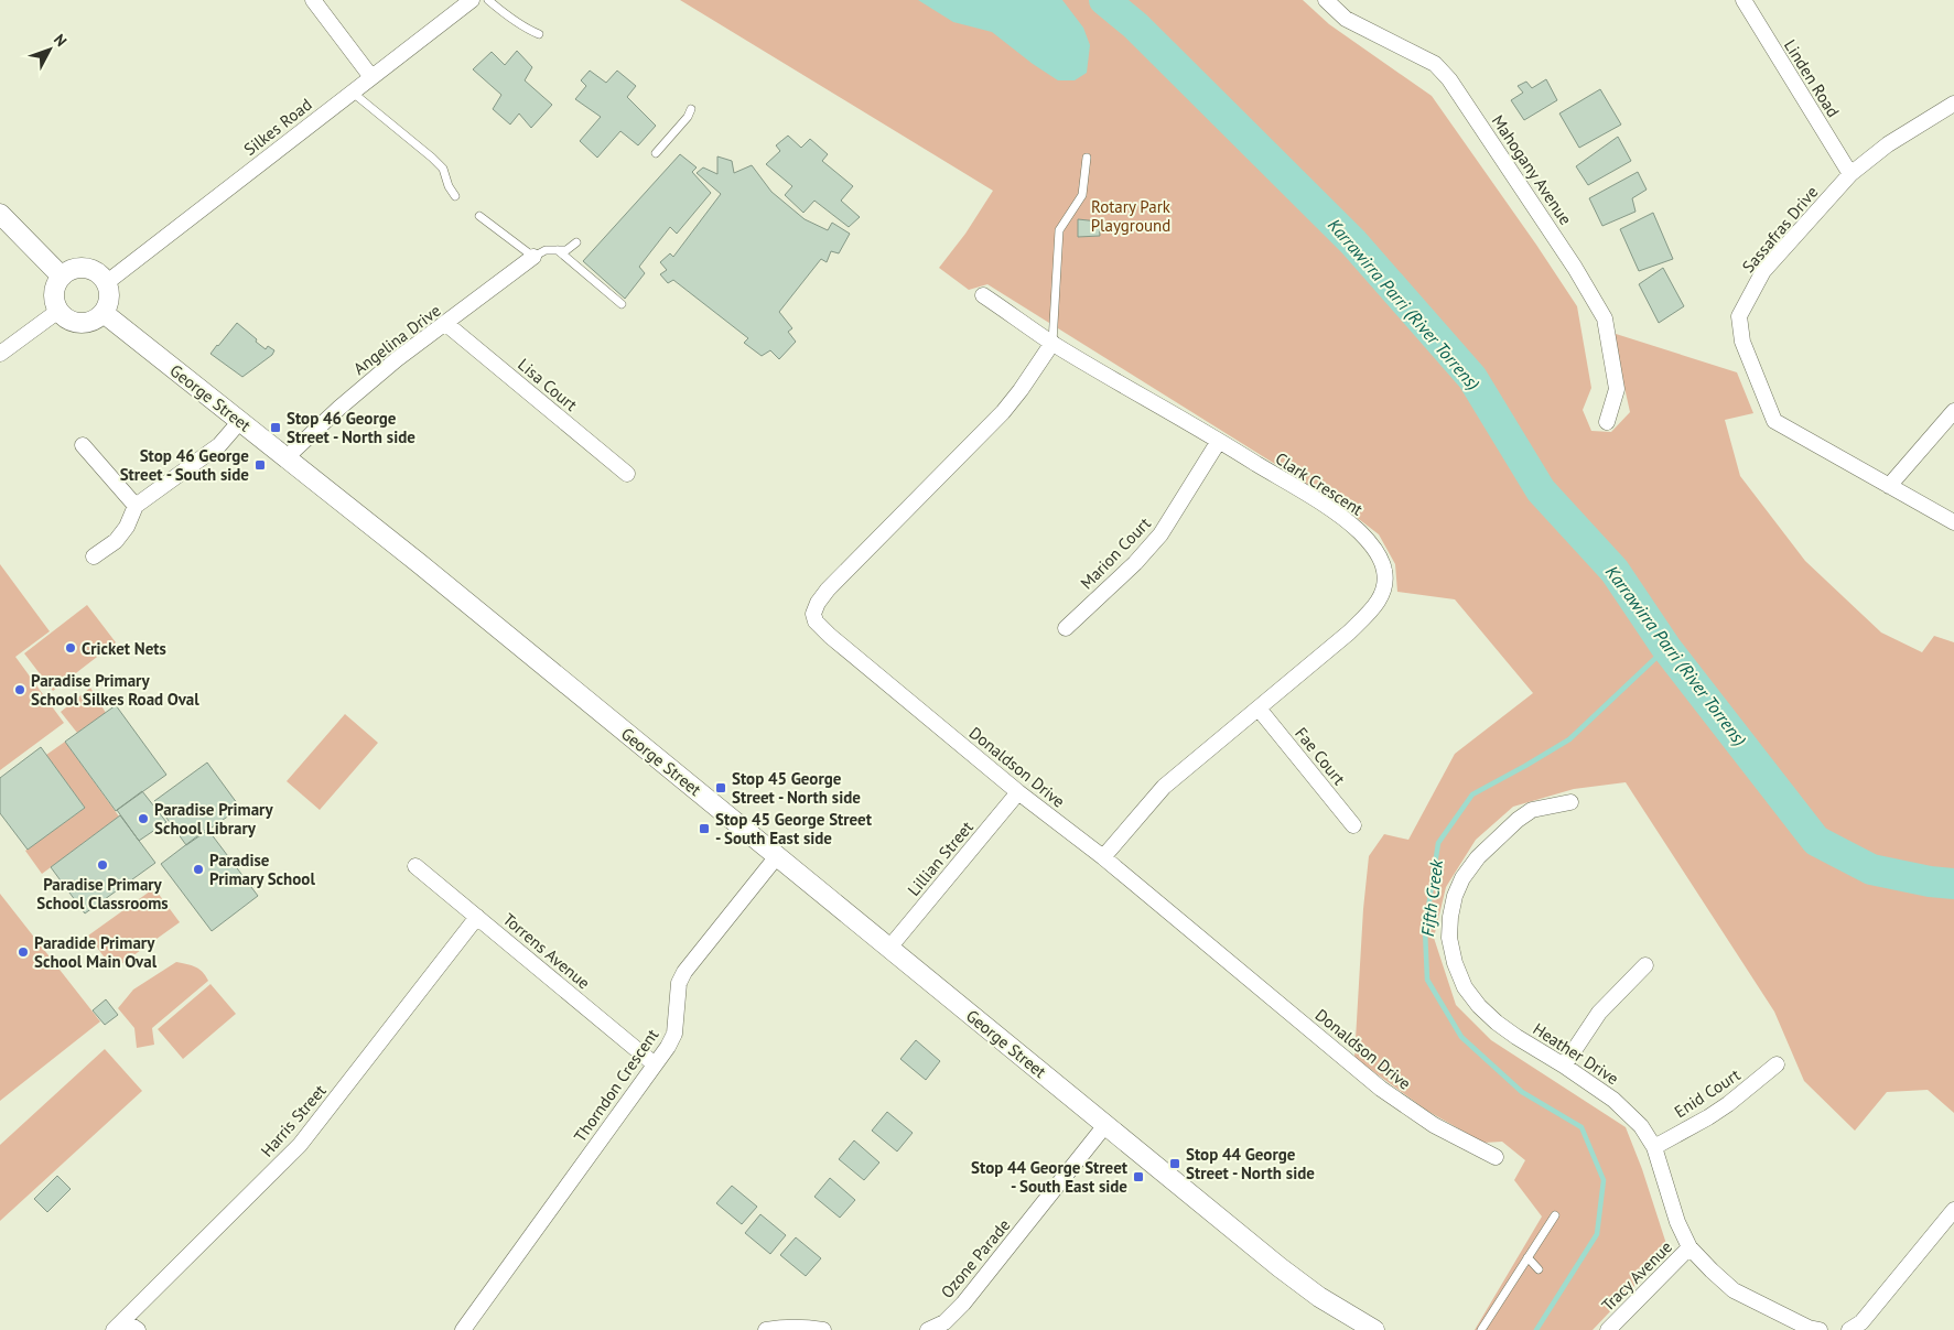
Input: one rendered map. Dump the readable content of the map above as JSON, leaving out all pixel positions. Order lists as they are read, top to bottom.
{
  "streets": {
    "street": [
      "Linden Road",
      "Silkes Road",
      "Mahogany Avenue",
      "Sassafras Drive",
      "Angelina Drive",
      "Lisa Court",
      "George Street",
      "Clark Crescent",
      "Marion Court",
      "Fae Court",
      "Donaldson Drive",
      "Lillian Street",
      "Torrens Avenue",
      "Heather Drive",
      "Thorndon Crescent",
      "Enid Court",
      "Harris Street",
      "Ozone Parade",
      "Tracy Avenue"
    ]
  },
  "crossings": [
    ["Linden Road", "Sassafras Drive"],
    ["Silkes Road", "George Street"],
    ["Angelina Drive", "Lisa Court"],
    ["Angelina Drive", "George Street"],
    ["George Street", "Lillian Street"],
    ["George Street", "Thorndon Crescent"],
    ["George Street", "Ozone Parade"],
    ["Clark Crescent", "Marion Court"],
    ["Clark Crescent", "Fae Court"],
    ["Clark Crescent", "Donaldson Drive"],
    ["Donaldson Drive", "Lillian Street"],
    ["Torrens Avenue", "Thorndon Crescent"],
    ["Torrens Avenue", "Harris Street"],
    ["Heather Drive", "Enid Court"],
    ["Heather Drive", "Tracy Avenue"]
  ],
  "water": ["Karrawirra Parri (River Torrens)", "Fifth Creek"],
  "parks": ["Rotary Park Playground"],
  "places": {
    "transit": [
      "Stop 46 George Street - North side",
      "Stop 46 George Street - South side",
      "Stop 45 George Street - North side",
      "Stop 45 George Street - South East side",
      "Stop 44 George Street - North side",
      "Stop 44 George Street - South East side"
    ],
    "other": [
      "Cricket Nets",
      "Paradise Primary School Silkes Road Oval",
      "Paradise Primary School Library",
      "Paradise Primary School Classrooms",
      "Paradise Primary School",
      "Paradide Primary School Main Oval"
    ]
  },
  "north": "top right"
}
